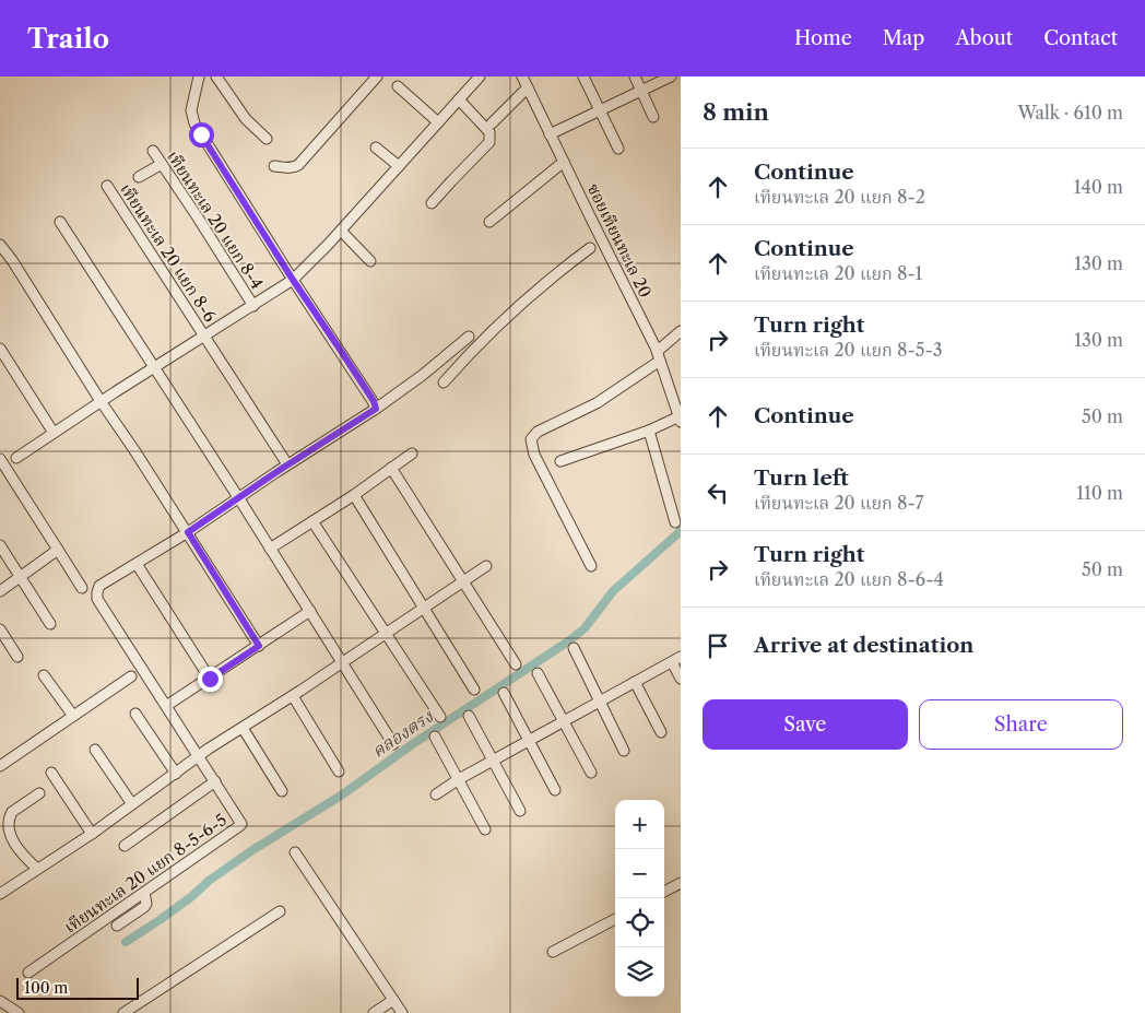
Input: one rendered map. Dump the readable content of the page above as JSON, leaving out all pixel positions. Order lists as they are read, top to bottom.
{
  "streets": {
    "street": [
      "เทียนทะเล 20 แยก 8-4",
      "ซอยเทียนทะเล 20",
      "เทียนทะเล 20 แยก 8-6",
      "เทียนทะเล 20 แยก 8-5-6-5"
    ]
  },
  "water": ["คลองตรง"],
  "scale_bar": "100 m",
  "page": {
    "header": "Trailo",
    "nav": [
      "Home",
      "Map",
      "About",
      "Contact"
    ],
    "heading": ["8 min", "Walk · 610 m"],
    "list": [
      ["Continue", "เทียนทะเล 20 แยก 8-2", "140 m"],
      ["Continue", "เทียนทะเล 20 แยก 8-1", "130 m"],
      ["Turn right", "เทียนทะเล 20 แยก 8-5-3", "130 m"],
      ["Continue", "50 m"],
      ["Turn left", "เทียนทะเล 20 แยก 8-7", "110 m"],
      ["Turn right", "เทียนทะเล 20 แยก 8-6-4", "50 m"],
      "Arrive at destination"
    ],
    "buttons": ["Save", "Share"],
    "map_buttons": ["+", "−"],
    "scale": "100 m"
  }
}
